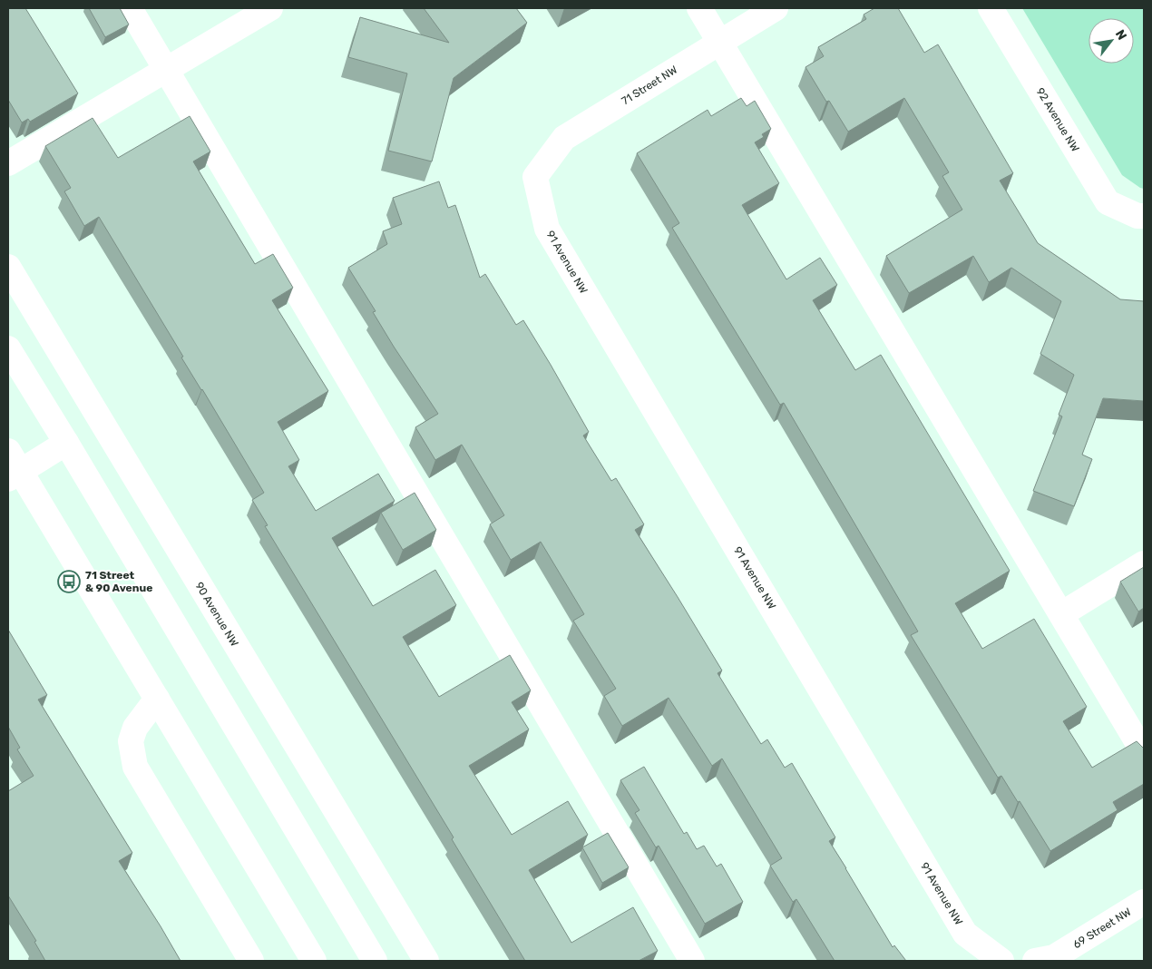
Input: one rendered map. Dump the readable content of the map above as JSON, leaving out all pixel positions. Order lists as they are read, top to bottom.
{
  "streets": {
    "street": [
      "71 Street NW",
      "92 Avenue NW",
      "91 Avenue NW",
      "90 Avenue NW",
      "69 Street NW"
    ]
  },
  "crossings": [
    ["71 Street NW", "91 Avenue NW"]
  ],
  "places": {
    "bus stop": ["71 Street & 90 Avenue"]
  },
  "north": "top right"
}
